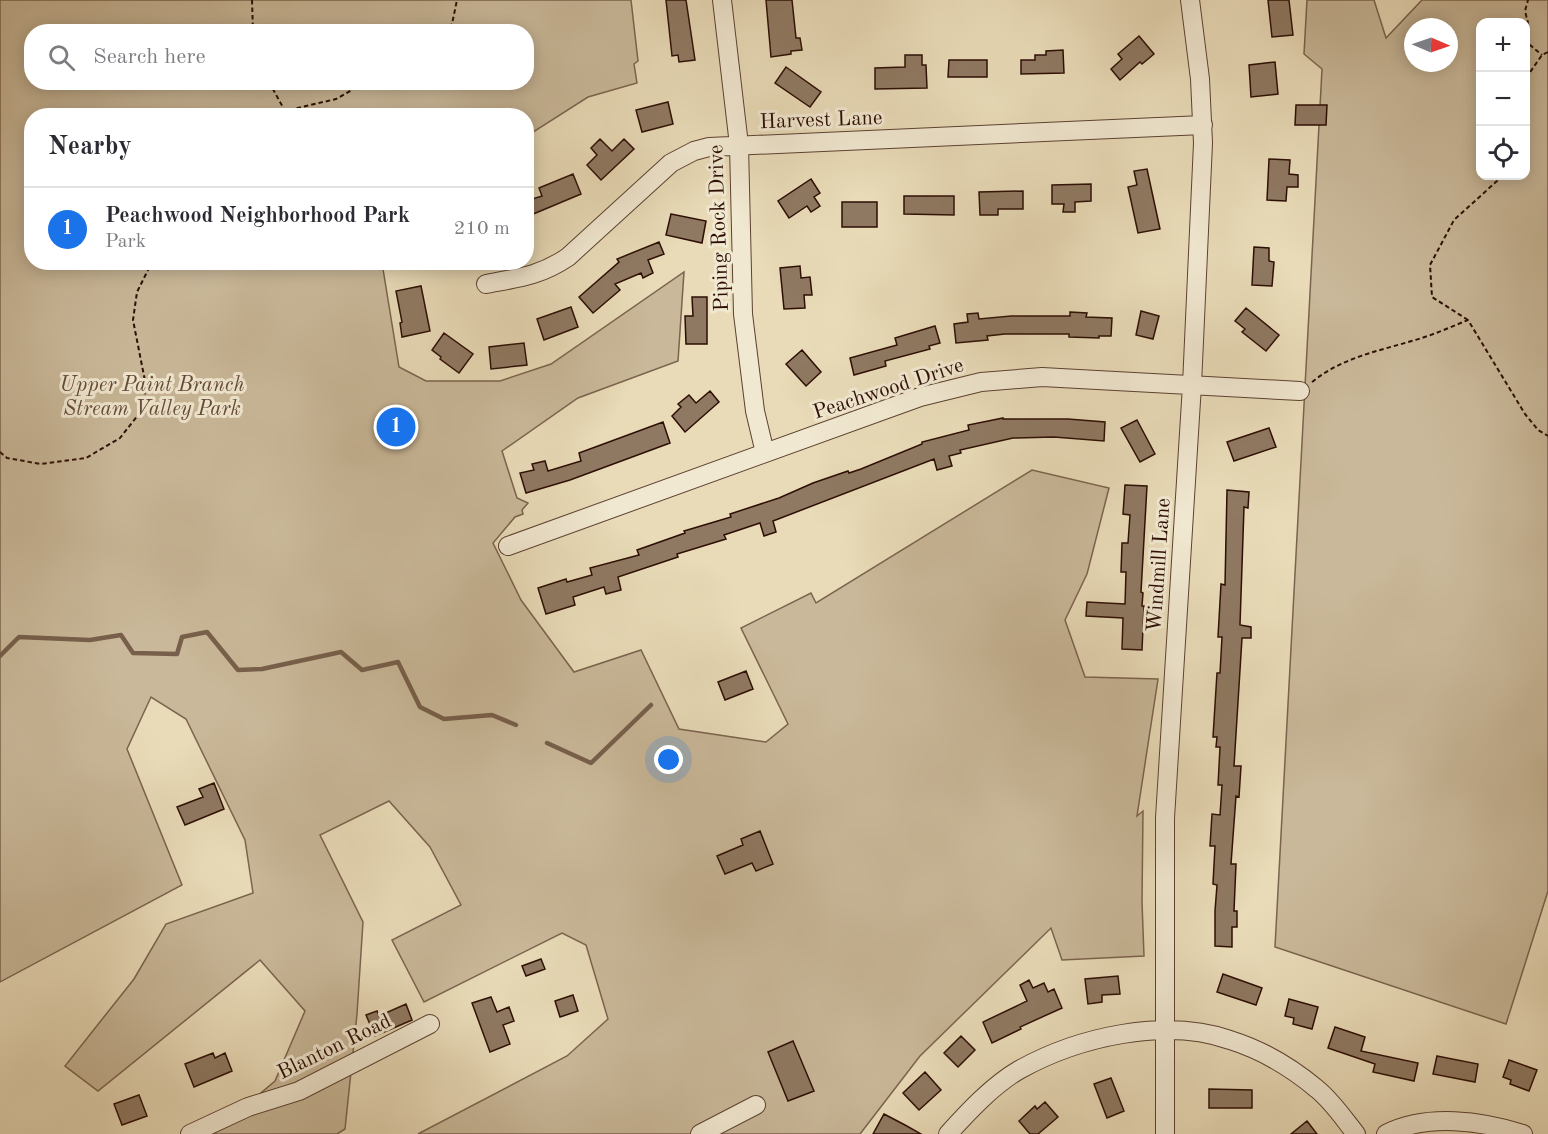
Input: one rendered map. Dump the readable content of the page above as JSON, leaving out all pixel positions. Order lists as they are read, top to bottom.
{
  "streets": {
    "street": [
      "Harvest Lane",
      "Piping Rock Drive",
      "Peachwood Drive",
      "Windmill Lane",
      "Blanton Road"
    ]
  },
  "crossings": [
    ["Harvest Lane", "Piping Rock Drive"],
    ["Harvest Lane", "Windmill Lane"],
    ["Piping Rock Drive", "Peachwood Drive"],
    ["Peachwood Drive", "Windmill Lane"]
  ],
  "parks": ["Upper Paint Branch Stream Valley Park"],
  "north": "right",
  "page": {
    "map_buttons": ["+", "−"],
    "search": "Search here",
    "heading": "Nearby",
    "list": [
      {
        "mark": "1",
        "name": "Peachwood Neighborhood Park",
        "note": "Park",
        "value": "210 m"
      }
    ],
    "pins": "1"
  }
}
